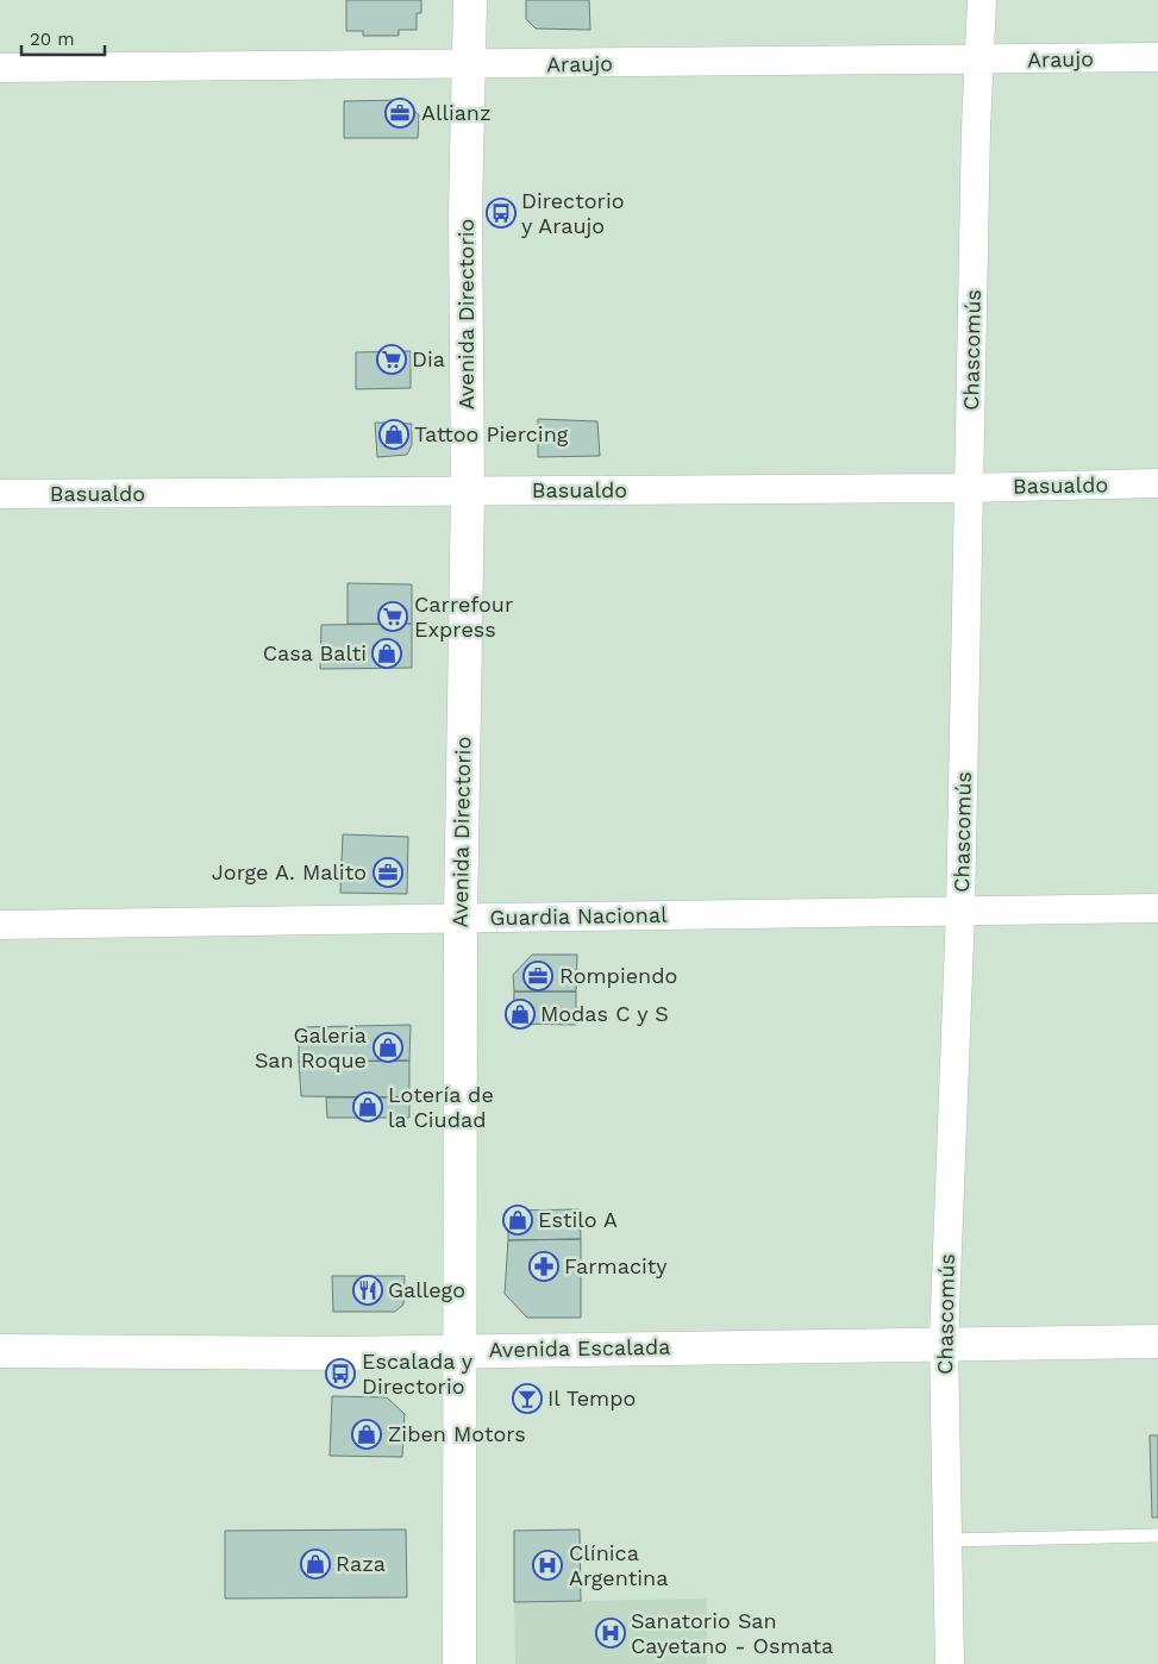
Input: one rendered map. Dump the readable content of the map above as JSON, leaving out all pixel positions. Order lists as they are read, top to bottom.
{
  "streets": {
    "main road": ["Avenida Directorio", "Avenida Escalada"],
    "street": [
      "Araujo",
      "Chascomús",
      "Basualdo",
      "Guardia Nacional"
    ]
  },
  "crossings": [
    ["Araujo", "Avenida Directorio"],
    ["Araujo", "Chascomús"],
    ["Avenida Directorio", "Basualdo"],
    ["Avenida Directorio", "Guardia Nacional"],
    ["Avenida Directorio", "Avenida Escalada"],
    ["Chascomús", "Basualdo"],
    ["Chascomús", "Guardia Nacional"],
    ["Chascomús", "Avenida Escalada"]
  ],
  "places": {
    "office": ["Allianz", "Jorge A. Malito", "Rompiendo"],
    "bus stop": ["Directorio y Araujo", "Escalada y Directorio"],
    "supermarket": ["Dia", "Carrefour Express"],
    "shop": [
      "Tattoo Piercing",
      "Casa Balti",
      "Modas C y S",
      "Galeria San Roque",
      "Lotería de la Ciudad",
      "Estilo A",
      "Ziben Motors",
      "Raza"
    ],
    "pharmacy": ["Farmacity"],
    "restaurant": ["Gallego"],
    "bar": ["Il Tempo"],
    "hospital": ["Clínica Argentina", "Sanatorio San Cayetano - Osmata"]
  },
  "scale_bar": "20 m"
}
